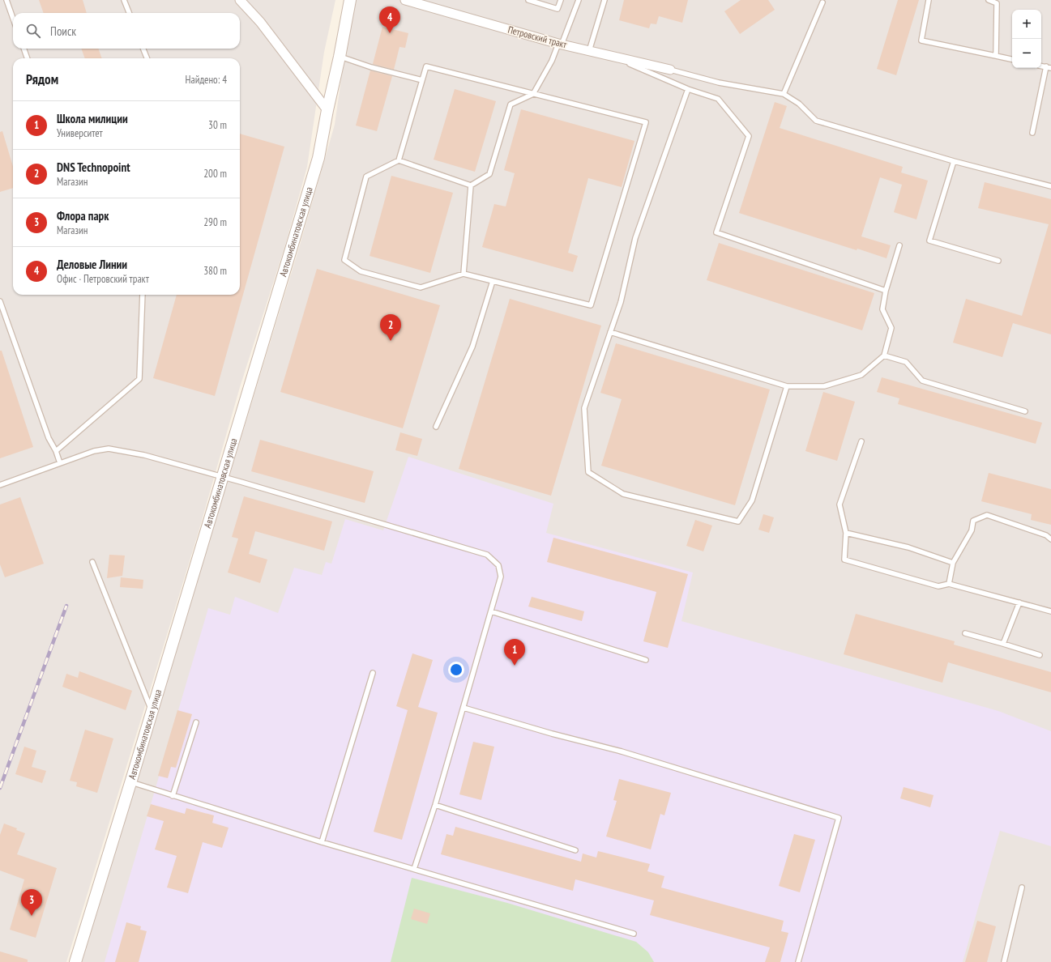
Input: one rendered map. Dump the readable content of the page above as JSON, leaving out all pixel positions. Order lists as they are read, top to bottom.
{
  "streets": {
    "street": ["Петровский тракт", "Автокомбинатовская улица"]
  },
  "page": {
    "pins": [
      "4",
      "2",
      "1",
      "3"
    ],
    "map_buttons": ["+", "−"],
    "search": "Поиск",
    "heading": ["Рядом", "Найдено: 4"],
    "list": [
      {
        "mark": "1",
        "name": "Школа милиции",
        "note": "Университет",
        "value": "30 m"
      },
      {
        "mark": "2",
        "name": "DNS Technopoint",
        "note": "Магазин",
        "value": "200 m"
      },
      {
        "mark": "3",
        "name": "Флора парк",
        "note": "Магазин",
        "value": "290 m"
      },
      {
        "mark": "4",
        "name": "Деловые Линии",
        "note": "Офис · Петровский тракт",
        "value": "380 m"
      }
    ]
  }
}
